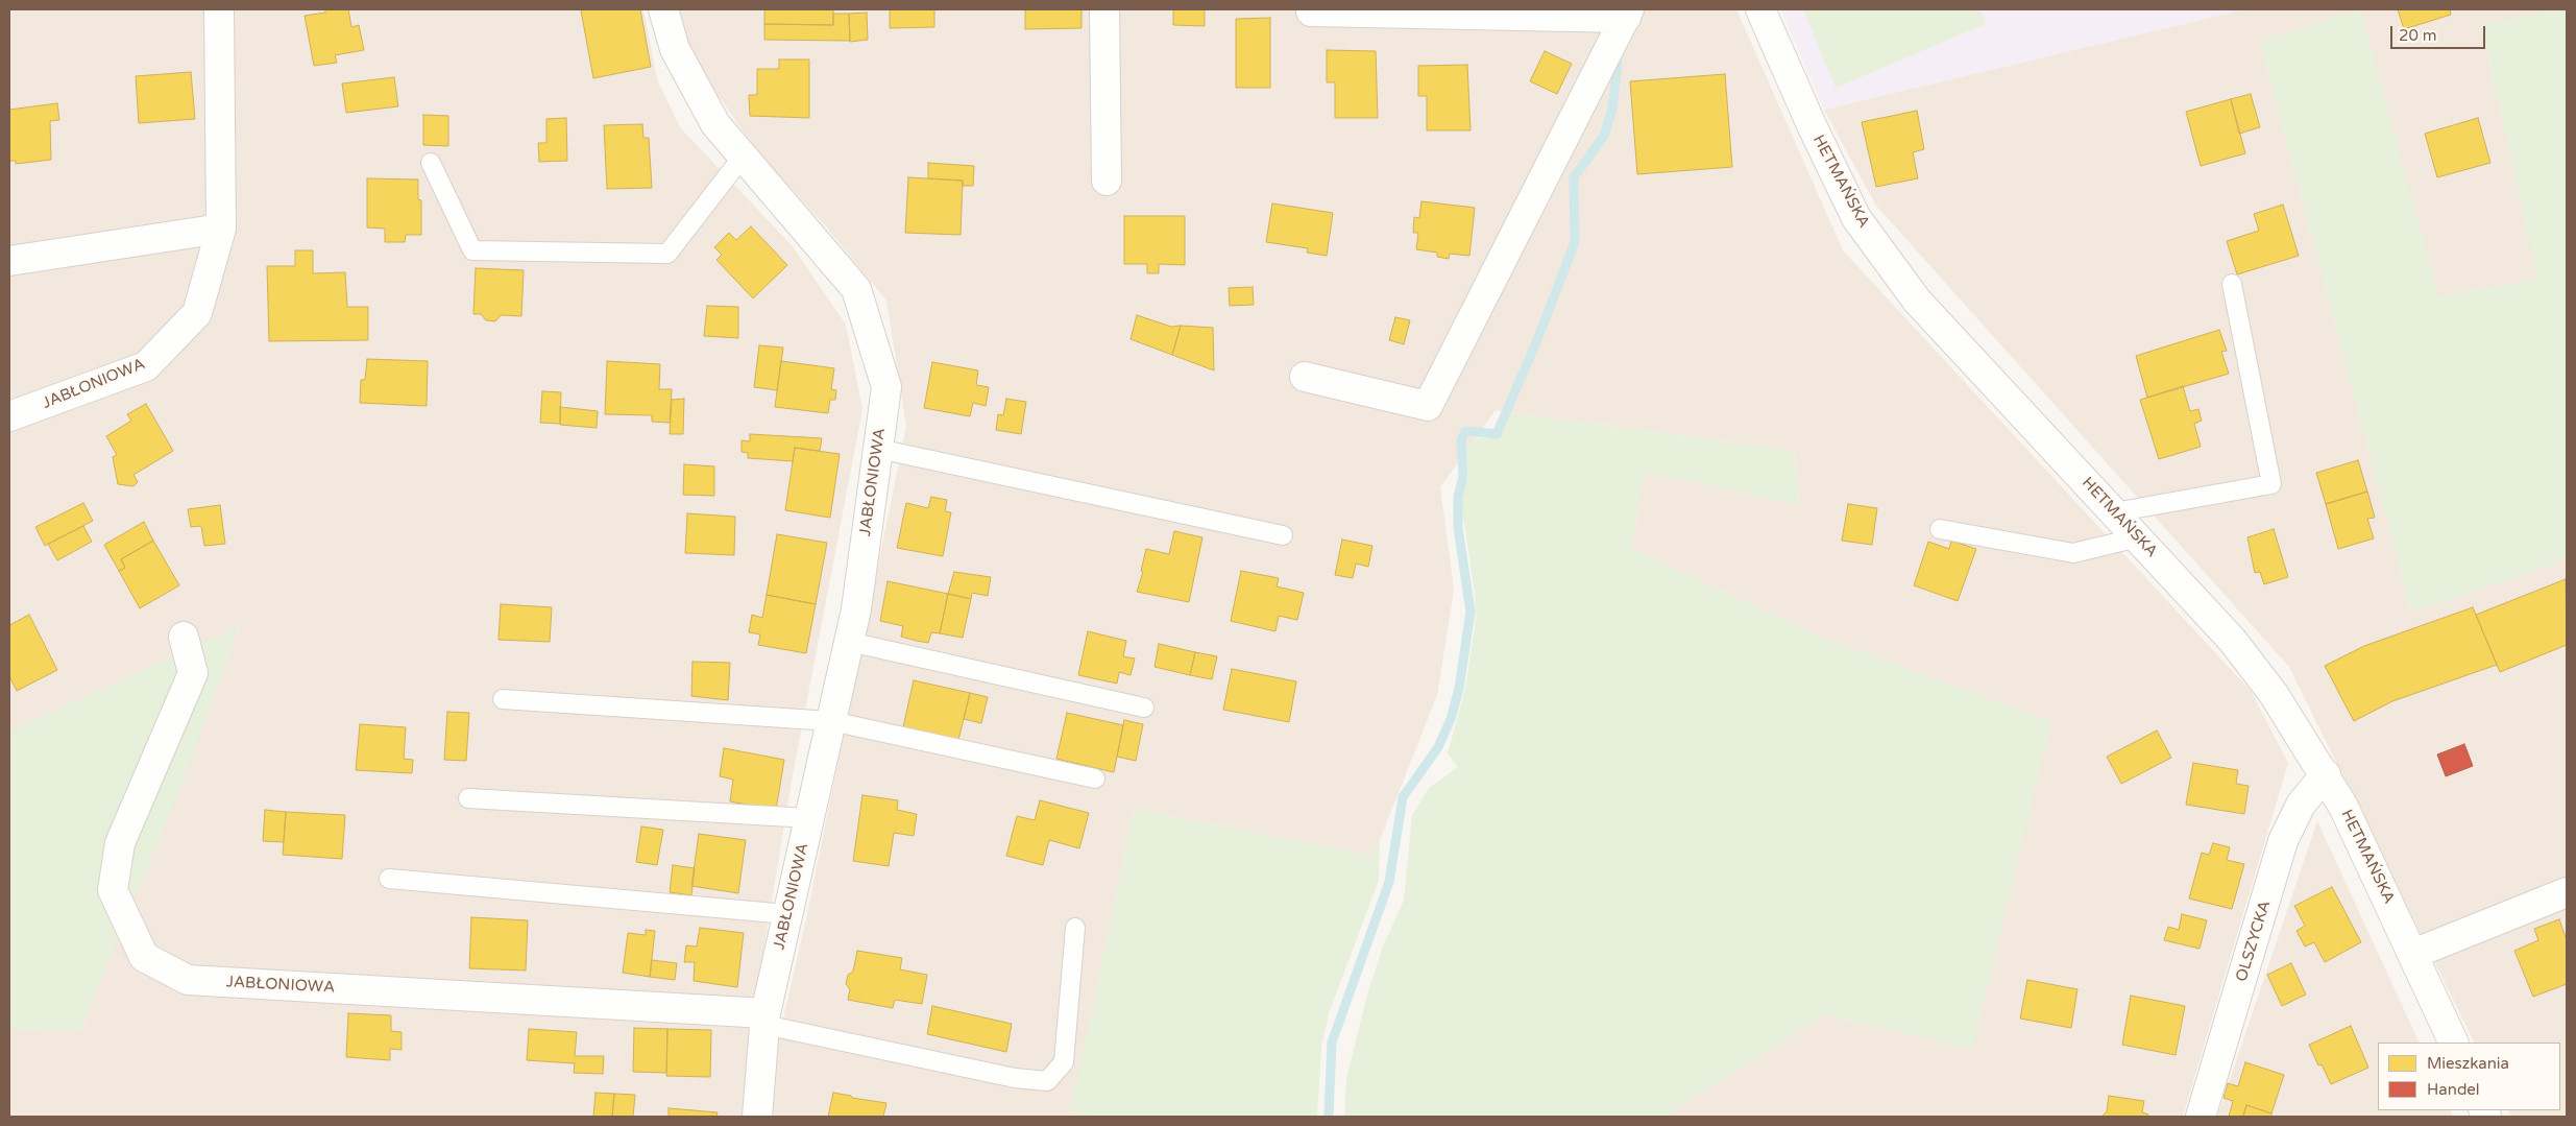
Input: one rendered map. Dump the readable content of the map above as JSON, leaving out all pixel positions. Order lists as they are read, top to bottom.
{
  "streets": {
    "street": ["HETMAŃSKA", "JABŁONIOWA", "OLSZYCKA"]
  },
  "crossings": [
    ["HETMAŃSKA", "OLSZYCKA"]
  ],
  "legend": ["Mieszkania", "Handel"],
  "scale_bar": "20 m"
}
